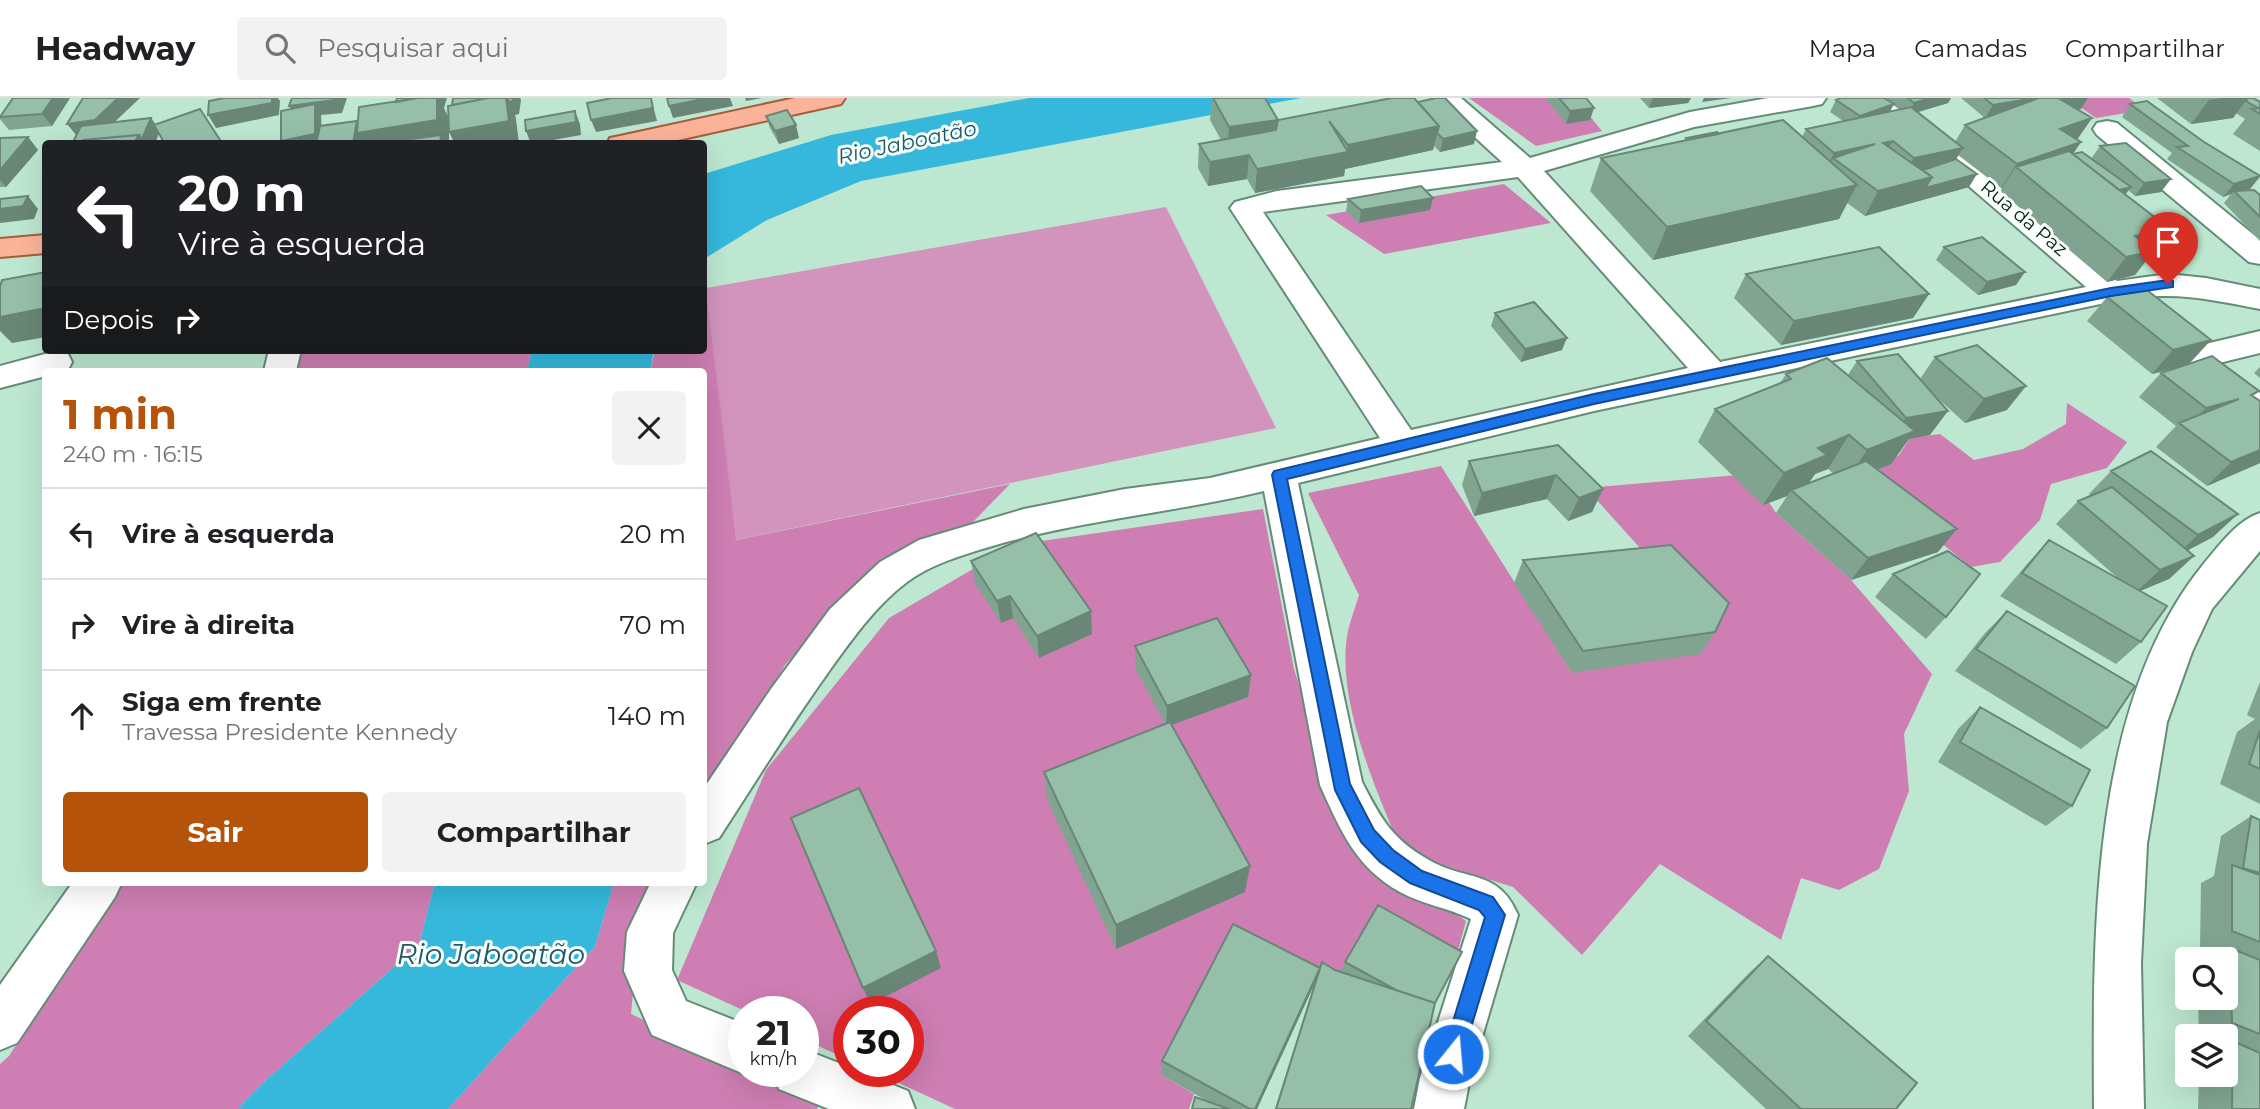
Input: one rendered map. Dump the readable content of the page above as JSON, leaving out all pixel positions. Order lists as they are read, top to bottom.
{
  "streets": {
    "street": ["Rua da Paz"]
  },
  "water": ["Rio Jaboatão"],
  "page": {
    "header": "Headway",
    "search": "Pesquisar aqui",
    "nav": ["Mapa", "Camadas", "Compartilhar"],
    "turn": ["20 m", "Vire à esquerda"],
    "then": "Depois",
    "heading": ["1 min", "240 m · 16:15"],
    "list": [
      {
        "name": "Vire à esquerda",
        "value": "20 m"
      },
      {
        "name": "Vire à direita",
        "value": "70 m"
      },
      {
        "name": "Siga em frente",
        "note": "Travessa Presidente Kennedy",
        "value": "140 m"
      }
    ],
    "buttons": ["Sair", "Compartilhar"],
    "speed": "21 km/h",
    "limit": "30"
  }
}
